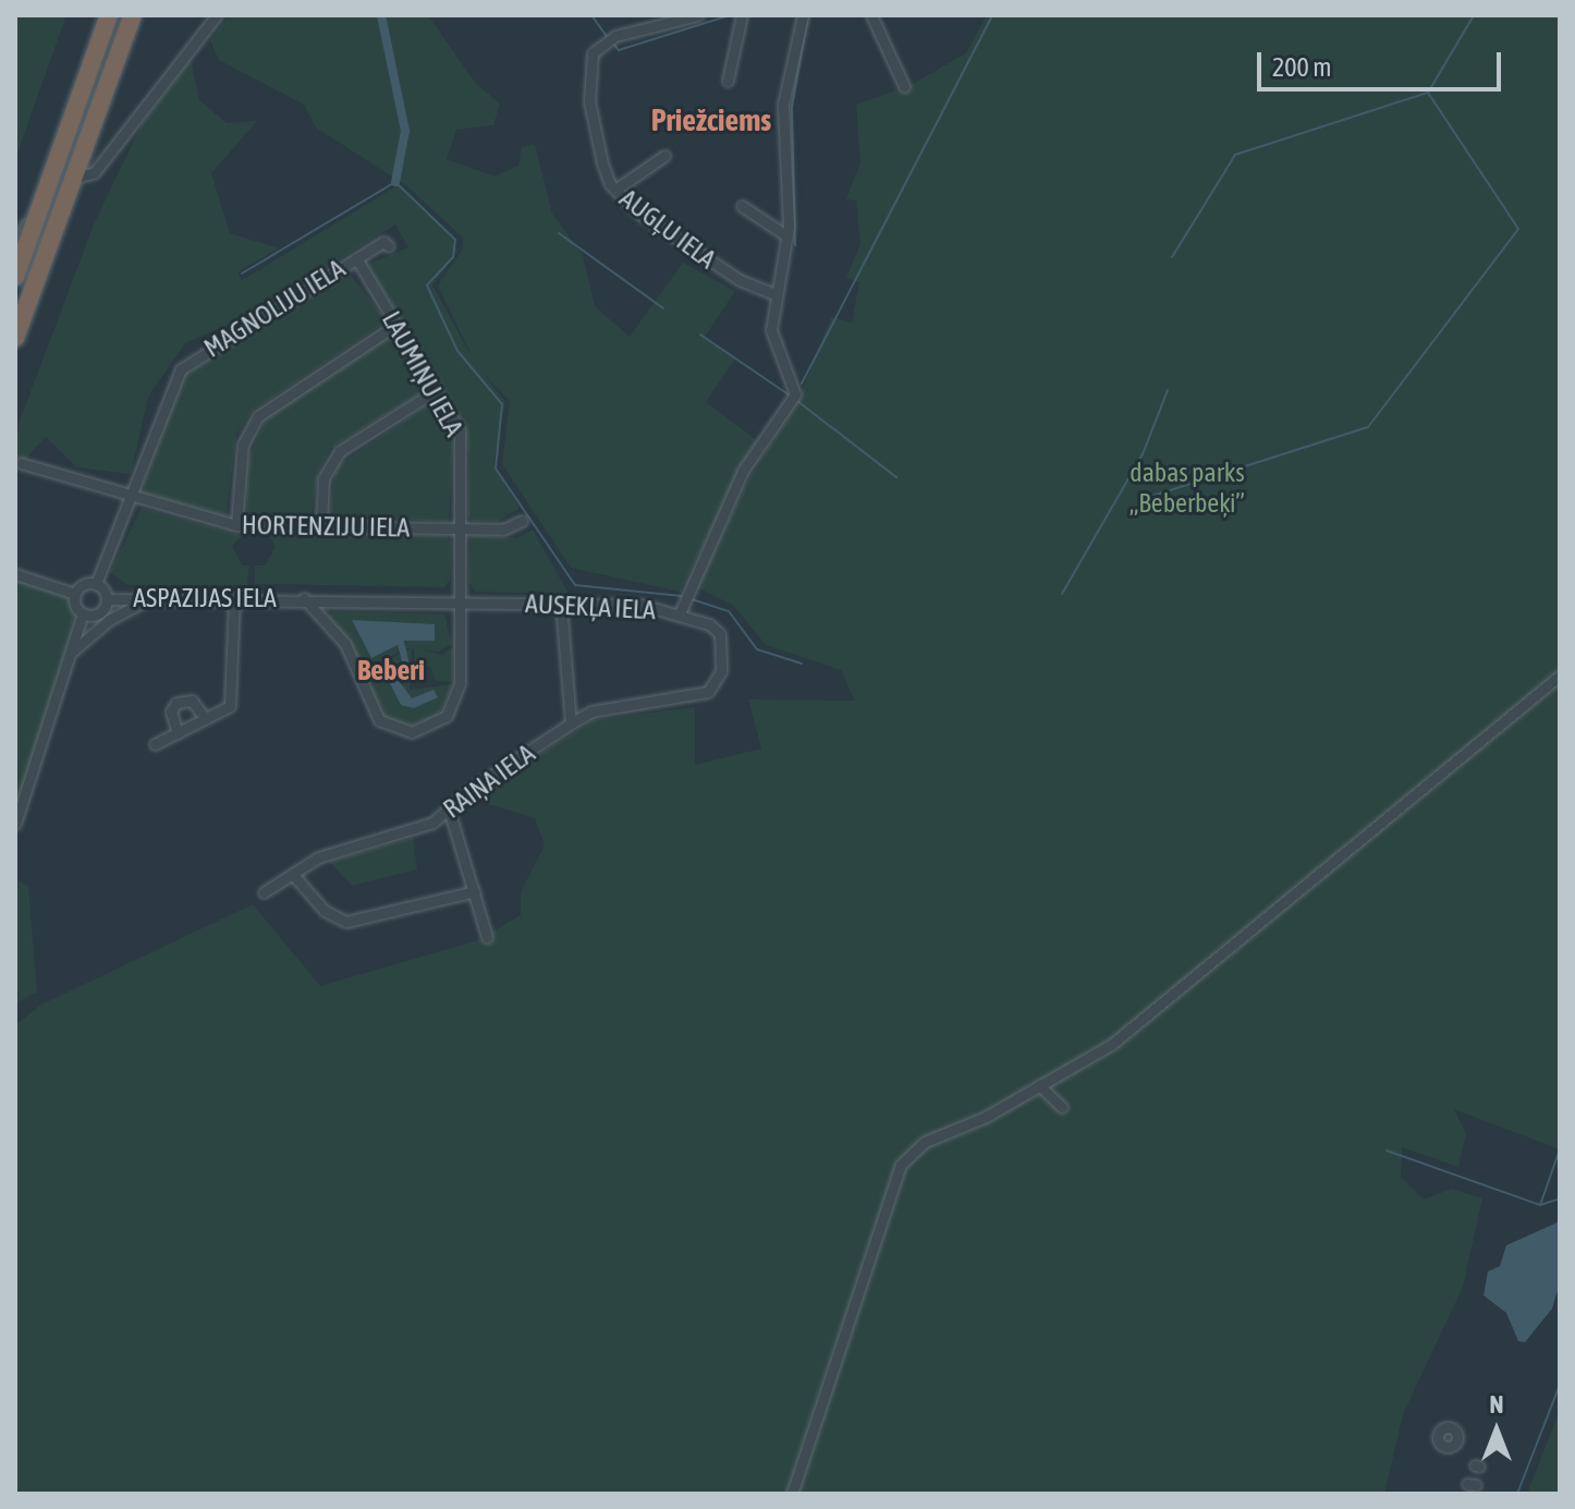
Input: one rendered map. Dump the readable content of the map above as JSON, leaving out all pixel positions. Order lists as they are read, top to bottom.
{
  "streets": {
    "street": [
      "AUGĻU IELA",
      "MAGNOLIJU IELA",
      "LAUMIŅU IELA",
      "HORTENZIJU IELA",
      "ASPAZIJAS IELA",
      "AUSEKĻA IELA",
      "RAIŅA IELA"
    ]
  },
  "crossings": [
    ["MAGNOLIJU IELA", "LAUMIŅU IELA"],
    ["MAGNOLIJU IELA", "HORTENZIJU IELA"],
    ["MAGNOLIJU IELA", "ASPAZIJAS IELA"],
    ["LAUMIŅU IELA", "HORTENZIJU IELA"],
    ["LAUMIŅU IELA", "ASPAZIJAS IELA"],
    ["LAUMIŅU IELA", "AUSEKĻA IELA"],
    ["ASPAZIJAS IELA", "AUSEKĻA IELA"],
    ["AUSEKĻA IELA", "RAIŅA IELA"]
  ],
  "districts": ["Priežciems", "Beberi"],
  "parks": ["dabas parks „Beberbeķi”"],
  "scale_bar": "200 m",
  "north": "top"
}
